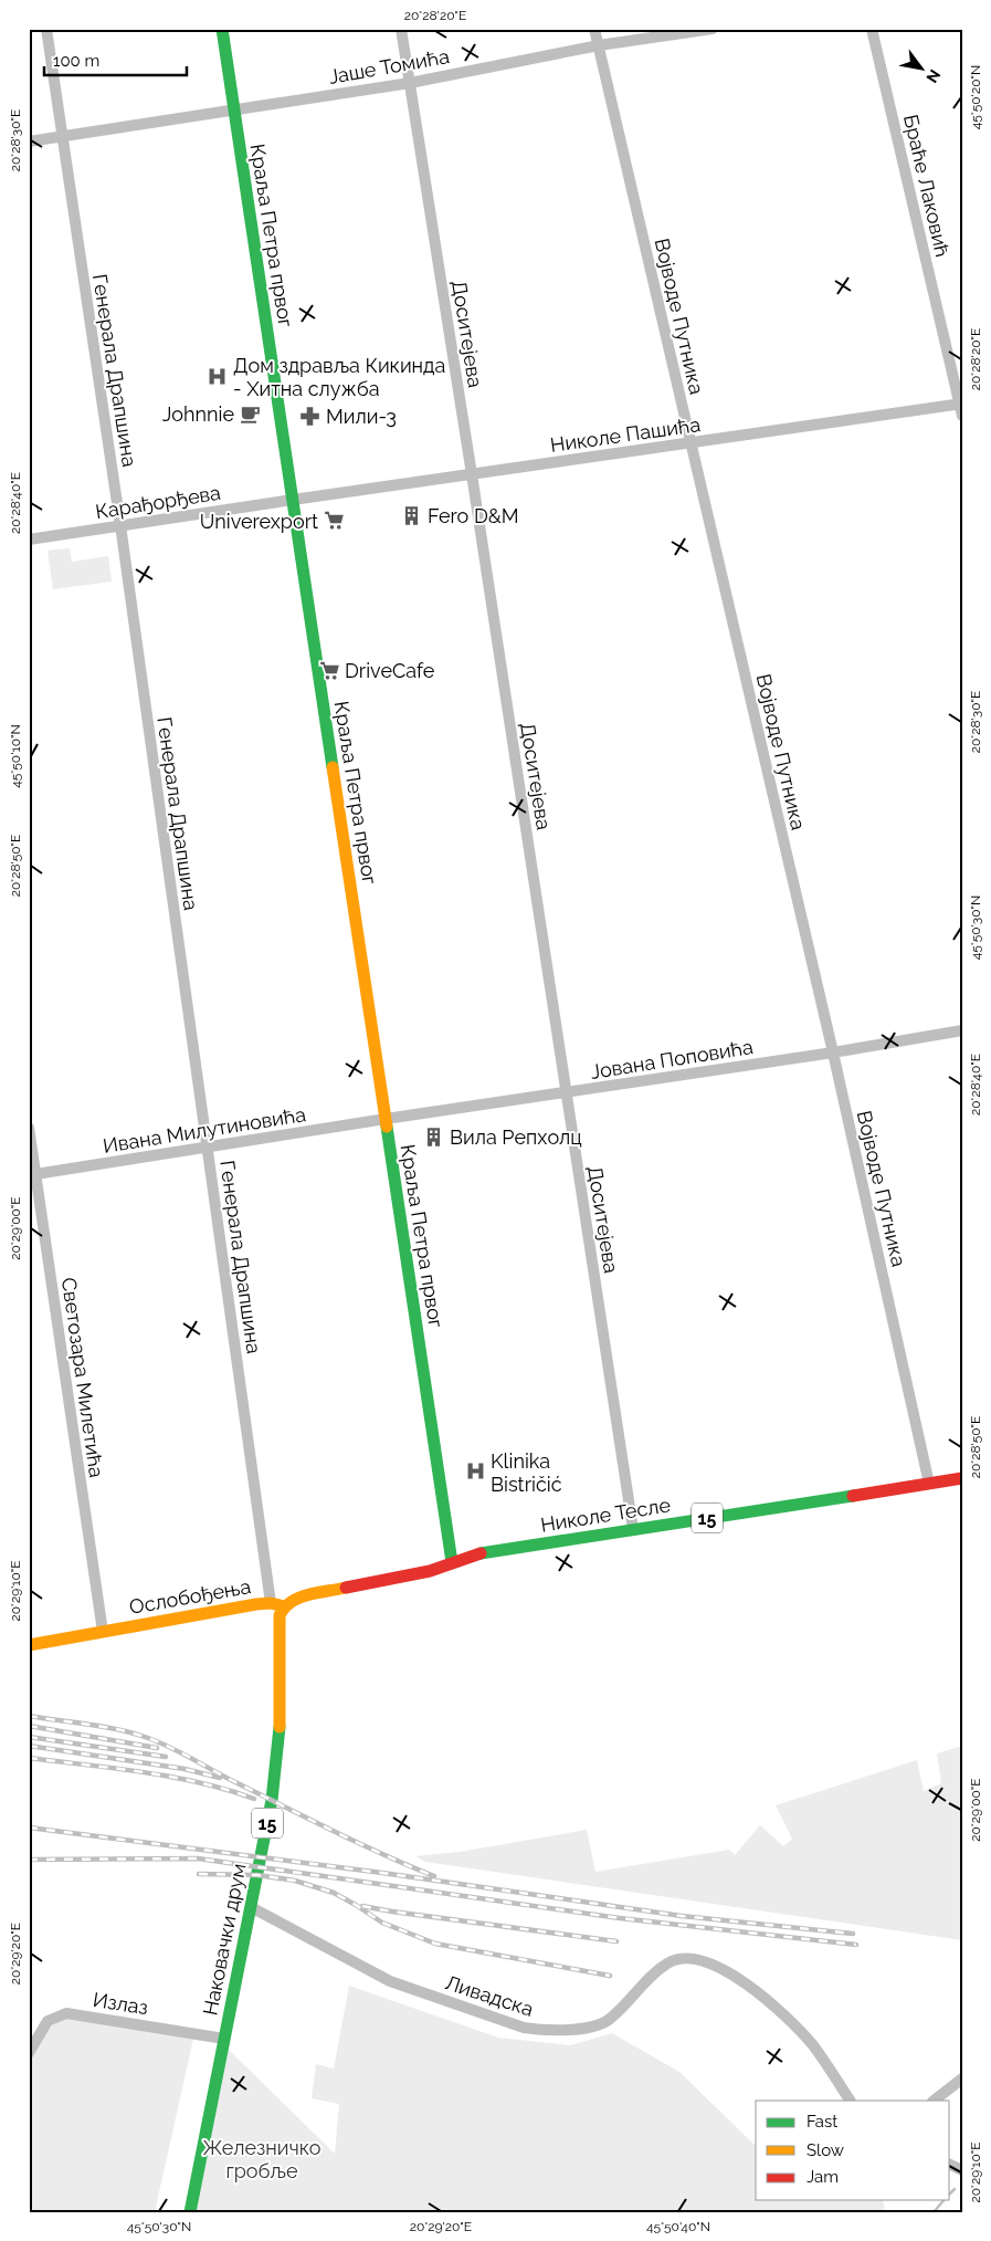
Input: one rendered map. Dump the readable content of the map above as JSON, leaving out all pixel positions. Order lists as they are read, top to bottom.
{
  "streets": {
    "main road": [
      "Краља Петра првог",
      "Николе Тесле",
      "15",
      "Ослобођења",
      "Наковачки друм"
    ],
    "street": [
      "Јаше Томића",
      "Браће Лаковић",
      "Војводе Путника",
      "Доситејева",
      "Генерала Драпшина",
      "Николе Пашића",
      "Карађорђева",
      "Јована Поповића",
      "Ивана Милутиновића",
      "Светозара Милетића",
      "Ливадска",
      "Излаз"
    ]
  },
  "crossings": [
    ["Јаше Томића", "Краља Петра првог"],
    ["Јаше Томића", "Војводе Путника"],
    ["Јаше Томића", "Доситејева"],
    ["Јаше Томића", "Генерала Драпшина"],
    ["Браће Лаковић", "Николе Пашића"],
    ["Краља Петра првог", "Николе Пашића"],
    ["Краља Петра првог", "Карађорђева"],
    ["Краља Петра првог", "Јована Поповића"],
    ["Краља Петра првог", "Ивана Милутиновића"],
    ["Краља Петра првог", "Николе Тесле"],
    ["Краља Петра првог", "15"],
    ["Војводе Путника", "Николе Пашића"],
    ["Војводе Путника", "Јована Поповића"],
    ["Војводе Путника", "Николе Тесле"],
    ["Доситејева", "Николе Пашића"],
    ["Доситејева", "Јована Поповића"],
    ["Доситејева", "Николе Тесле"],
    ["Генерала Драпшина", "Карађорђева"],
    ["Генерала Драпшина", "Ивана Милутиновића"],
    ["Генерала Драпшина", "Ослобођења"],
    ["Николе Пашића", "Карађорђева"],
    ["Јована Поповића", "Ивана Милутиновића"],
    ["Ивана Милутиновића", "Светозара Милетића"],
    ["Светозара Милетића", "Ослобођења"],
    ["Николе Тесле", "15"],
    ["15", "Ослобођења"],
    ["15", "Наковачки друм"],
    ["Ослобођења", "Наковачки друм"],
    ["Наковачки друм", "Ливадска"],
    ["Наковачки друм", "Излаз"]
  ],
  "parks": ["Железничко гробље"],
  "places": {
    "hospital": ["Дом здравља Кикинда - Хитна служба", "Klinika Bistričić"],
    "cafe": ["Johnnie"],
    "pharmacy": ["Мили-3"],
    "building": ["Fero D&M", "Вила Репхолц"],
    "supermarket": ["Univerexport", "DriveCafe"]
  },
  "legend": ["Fast", "Slow", "Jam"],
  "scale_bar": "100 m",
  "north": "bottom right",
  "coordinates": [
    "20°28'20\"E",
    "45°50'20\"N",
    "20°28'30\"E",
    "20°28'40\"E",
    "45°50'10\"N",
    "20°28'50\"E",
    "45°50'30\"N",
    "20°29'00\"E",
    "20°29'10\"E",
    "20°29'20\"E",
    "45°50'40\"N"
  ]
}
